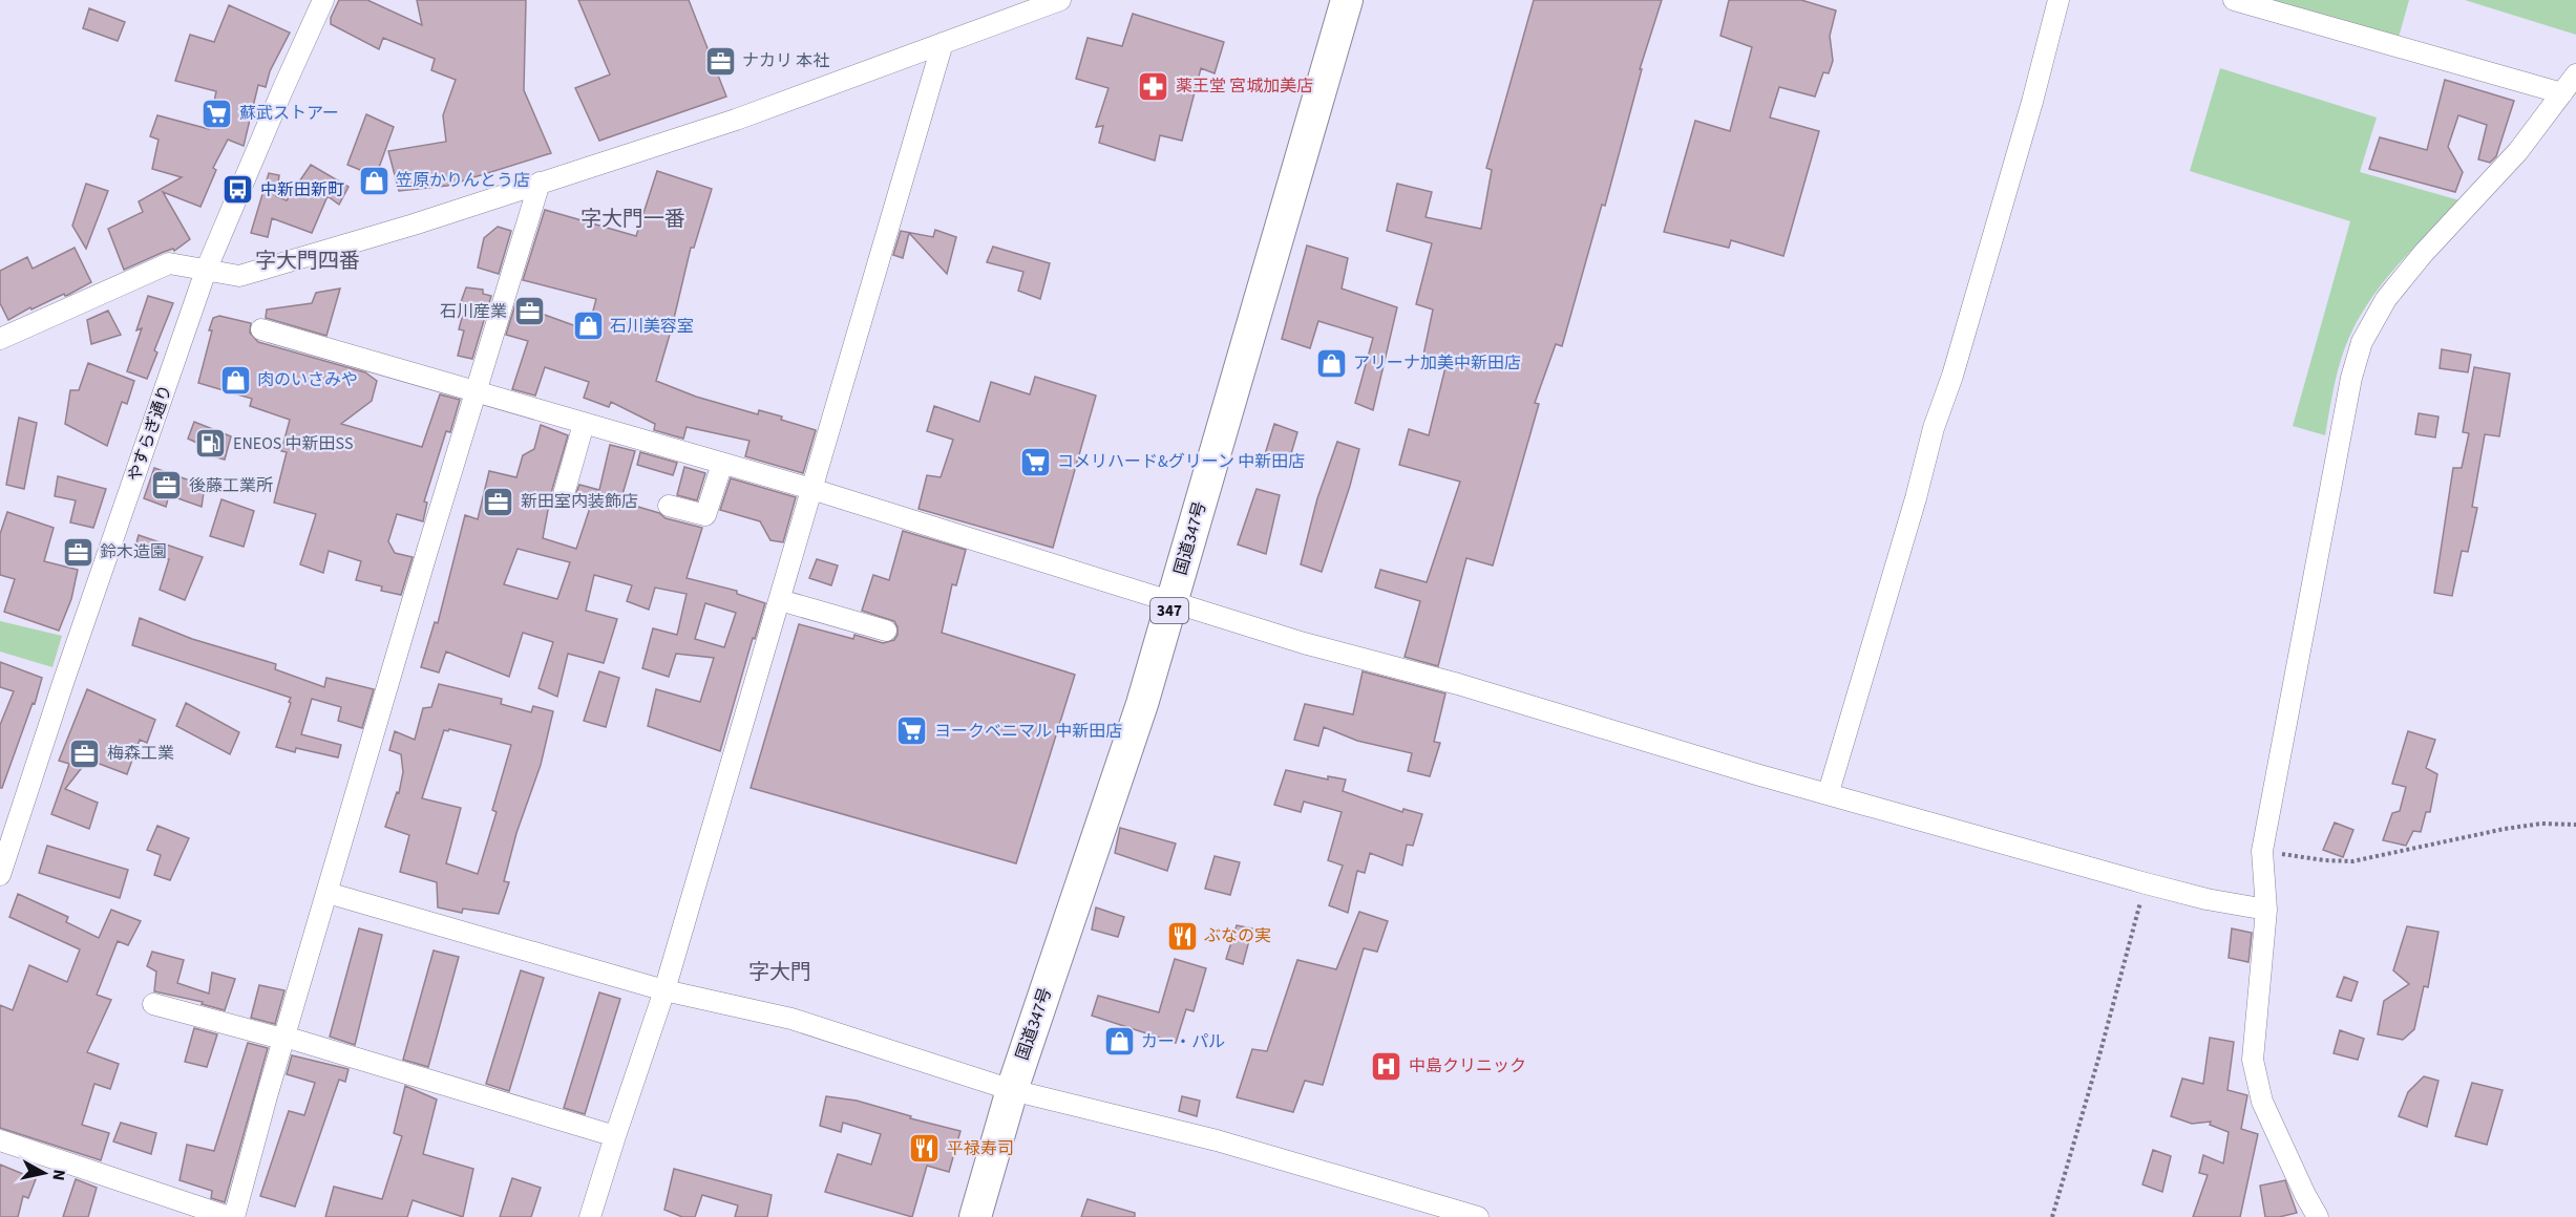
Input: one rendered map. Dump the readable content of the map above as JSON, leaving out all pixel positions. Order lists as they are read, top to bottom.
{
  "streets": {
    "highway": ["国道347号", "347"],
    "street": ["やすらぎ通り"]
  },
  "districts": ["字大門一番", "字大門四番", "字大門"],
  "places": {
    "office": [
      "ナカリ 本社",
      "石川産業",
      "後藤工業所",
      "新田室内装飾店",
      "鈴木造園",
      "梅森工業"
    ],
    "pharmacy": ["薬王堂 宮城加美店"],
    "supermarket": ["蘇武ストアー", "コメリハード&グリーン 中新田店", "ヨークベニマル 中新田店"],
    "shop": [
      "笠原かりんとう店",
      "石川美容室",
      "アリーナ加美中新田店",
      "肉のいさみや",
      "カー・パル"
    ],
    "bus stop": ["中新田新町"],
    "fuel station": ["ENEOS 中新田SS"],
    "restaurant": ["ぶなの実", "平禄寿司"],
    "hospital": ["中島クリニック"]
  },
  "north": "right"
}
